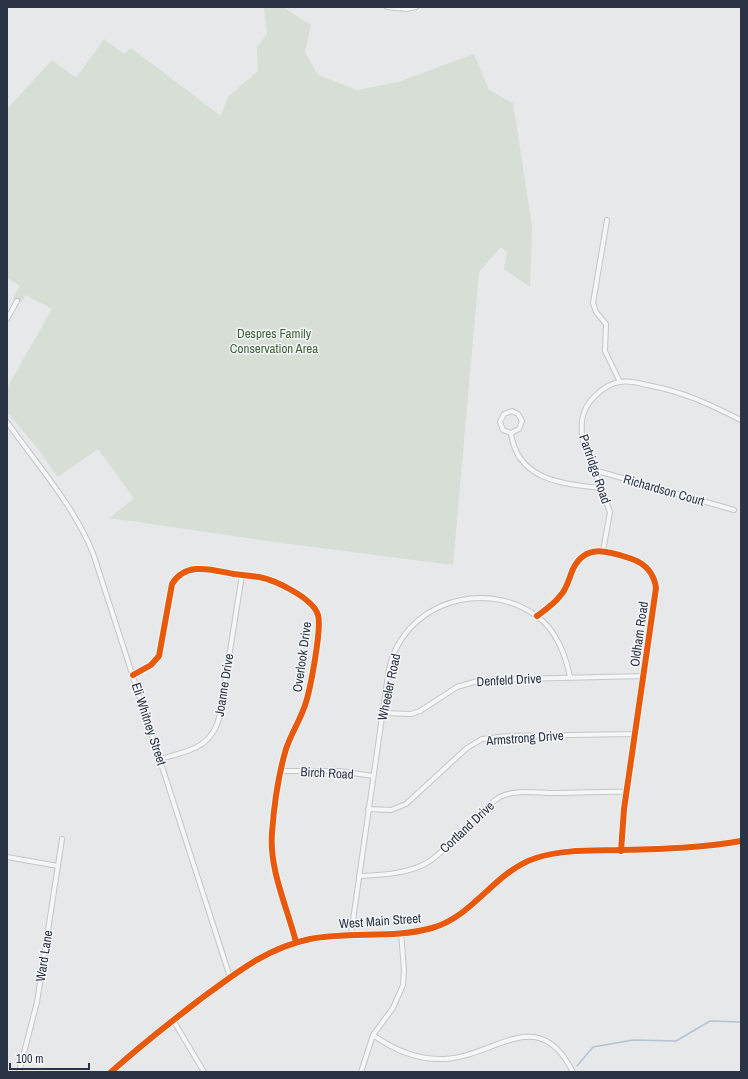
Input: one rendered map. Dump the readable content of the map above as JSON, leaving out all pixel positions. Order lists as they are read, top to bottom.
{
  "streets": {
    "street": [
      "Partridge Road",
      "Richardson Court",
      "Oldham Road",
      "Overlook Drive",
      "Denfeld Drive",
      "Joanne Drive",
      "Wheeler Road",
      "Eli Whitney Street",
      "Armstrong Drive",
      "Birch Road",
      "Cortland Drive",
      "West Main Street",
      "Ward Lane"
    ]
  },
  "crossings": [
    ["Partridge Road", "Richardson Court"],
    ["Partridge Road", "Oldham Road"],
    ["Oldham Road", "Denfeld Drive"],
    ["Oldham Road", "Armstrong Drive"],
    ["Oldham Road", "Cortland Drive"],
    ["Oldham Road", "West Main Street"],
    ["Overlook Drive", "Joanne Drive"],
    ["Overlook Drive", "Eli Whitney Street"],
    ["Overlook Drive", "Birch Road"],
    ["Overlook Drive", "West Main Street"],
    ["Denfeld Drive", "Wheeler Road"],
    ["Joanne Drive", "Eli Whitney Street"],
    ["Wheeler Road", "Armstrong Drive"],
    ["Wheeler Road", "Birch Road"],
    ["Wheeler Road", "Cortland Drive"],
    ["Wheeler Road", "West Main Street"],
    ["Eli Whitney Street", "West Main Street"]
  ],
  "parks": ["Despres Family Conservation Area"],
  "scale_bar": "100 m"
}
